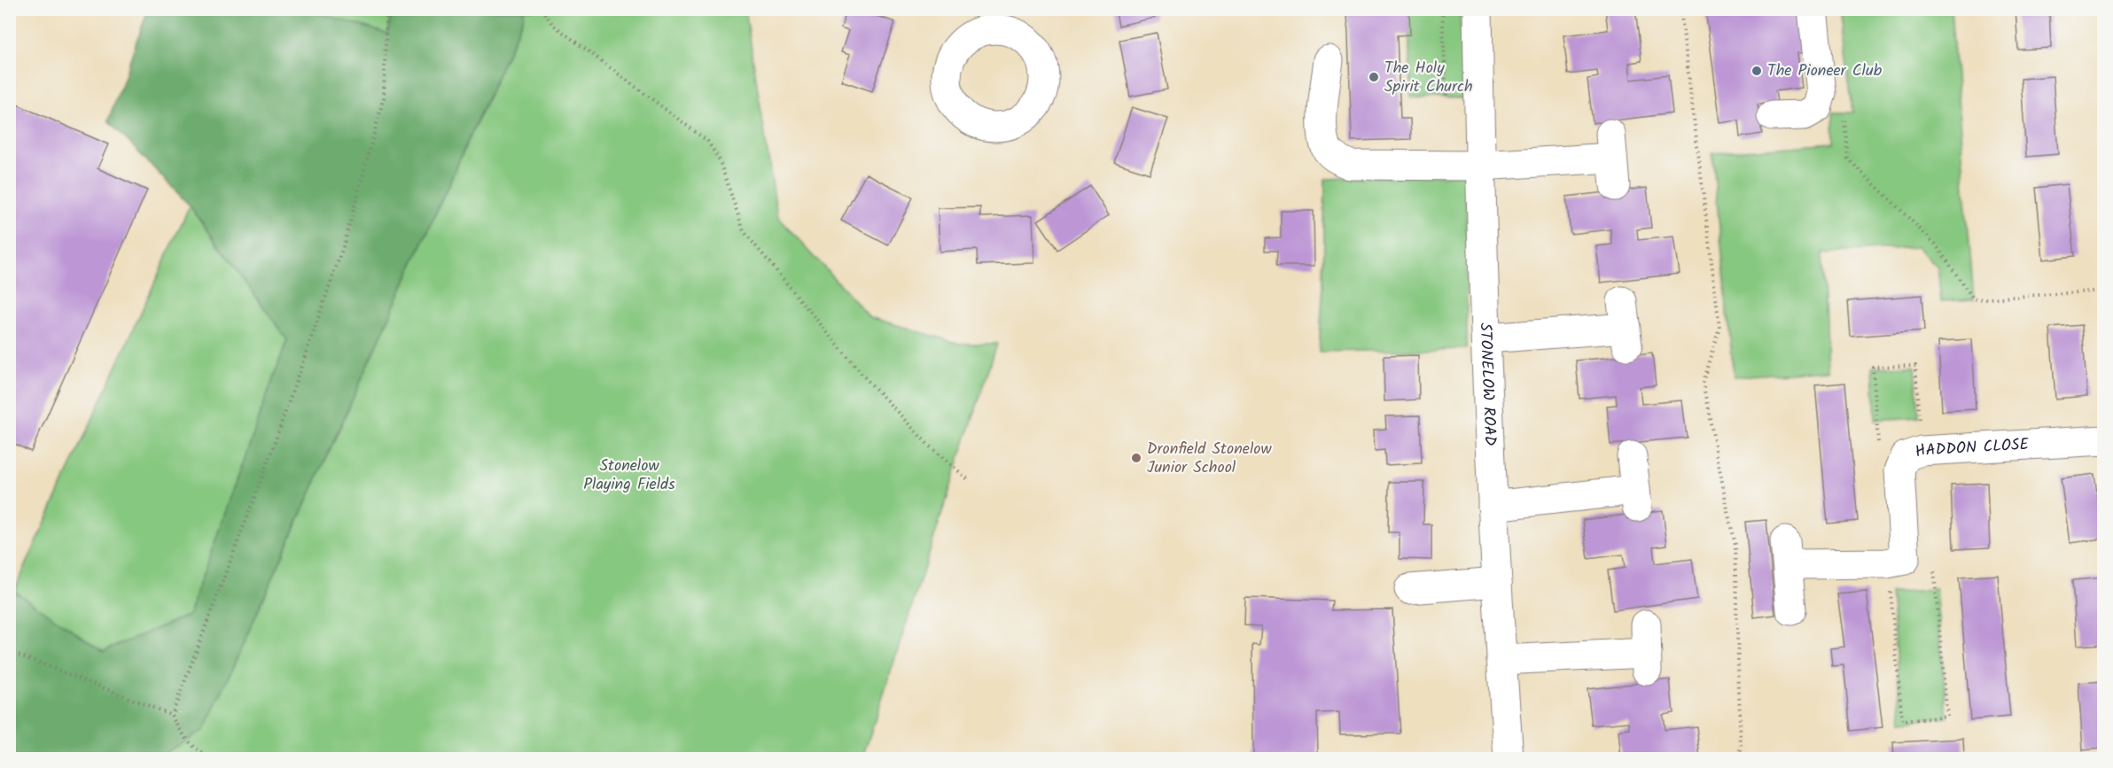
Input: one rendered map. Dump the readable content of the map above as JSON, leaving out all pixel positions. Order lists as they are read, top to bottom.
{
  "streets": {
    "street": ["STONELOW ROAD", "HADDON CLOSE"]
  },
  "parks": ["Stonelow Playing Fields"],
  "places": ["The Pioneer Club", "The Holy Spirit Church", "Dronfield Stonelow Junior School"]
}
